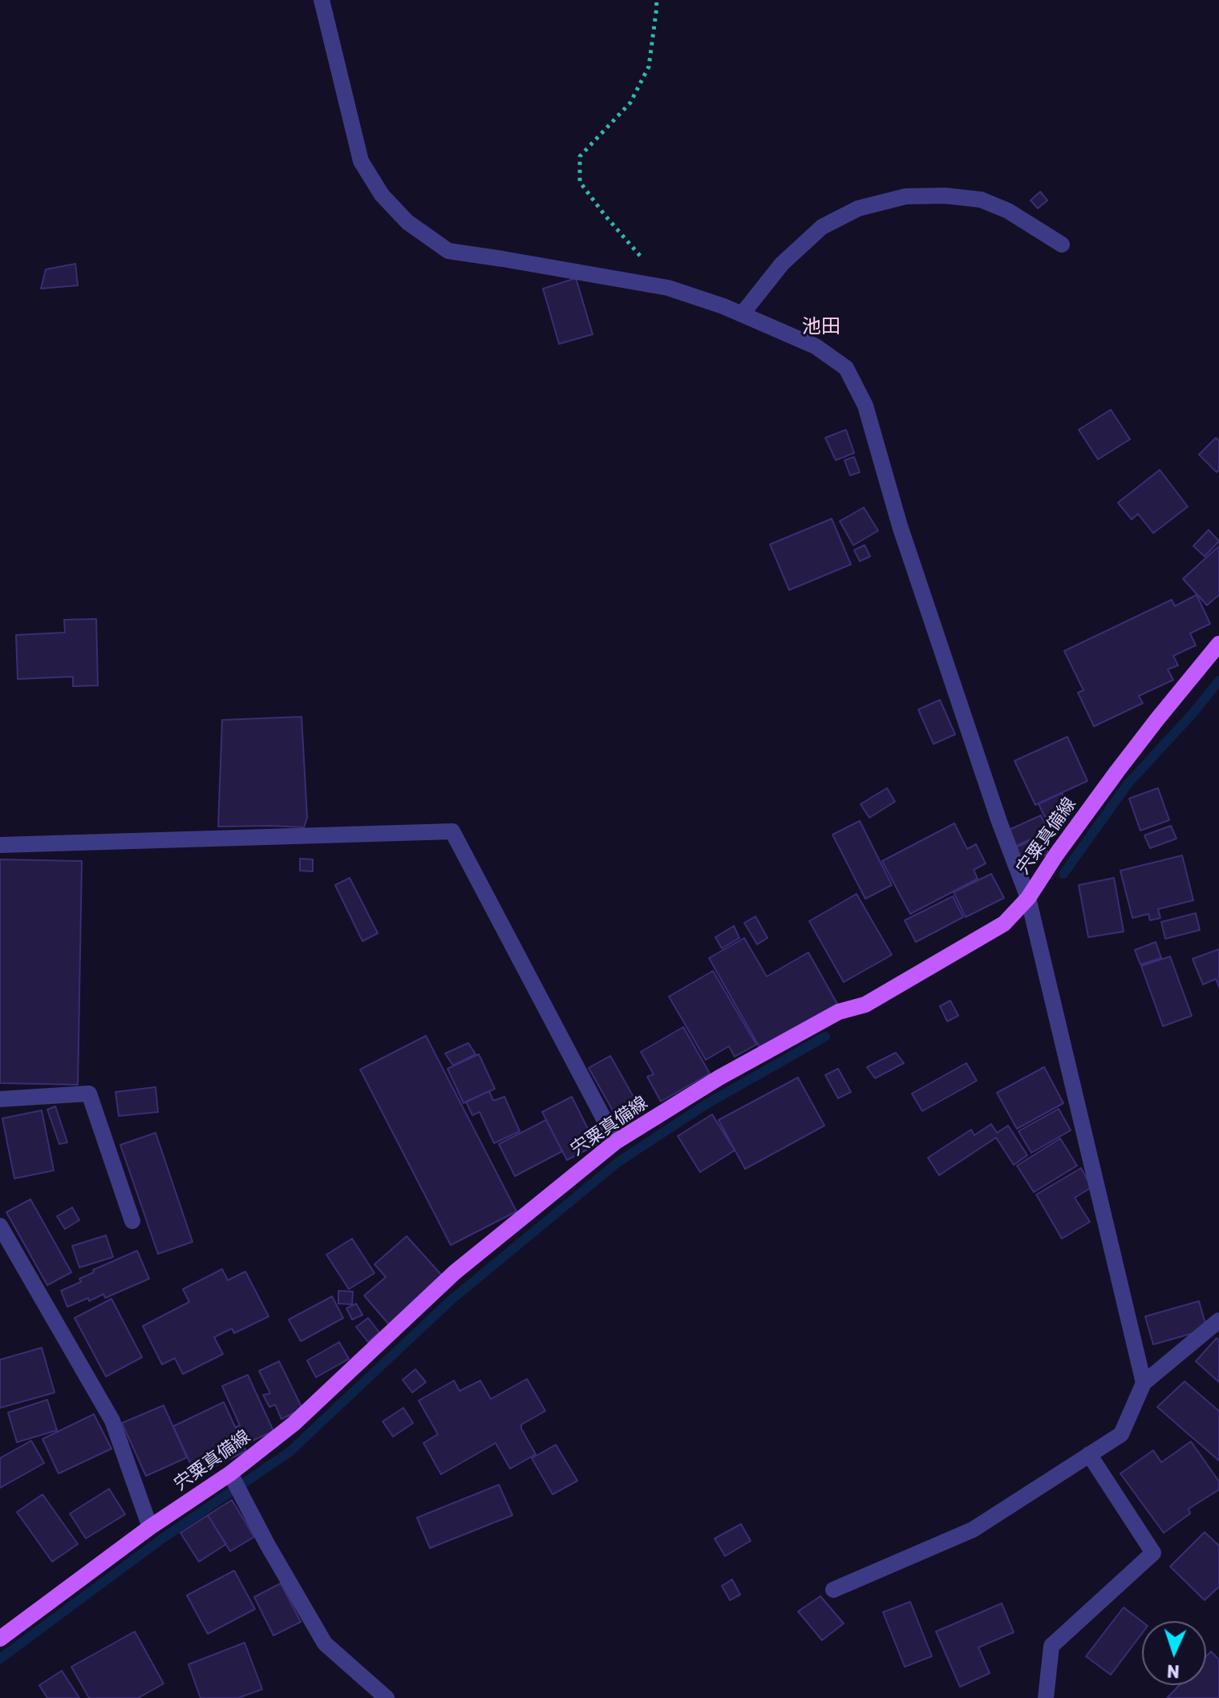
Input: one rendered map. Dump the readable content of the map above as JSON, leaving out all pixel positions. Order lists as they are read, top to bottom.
{
  "streets": {
    "main road": ["宍粟真備線"]
  },
  "districts": ["池田"],
  "north": "bottom"
}
